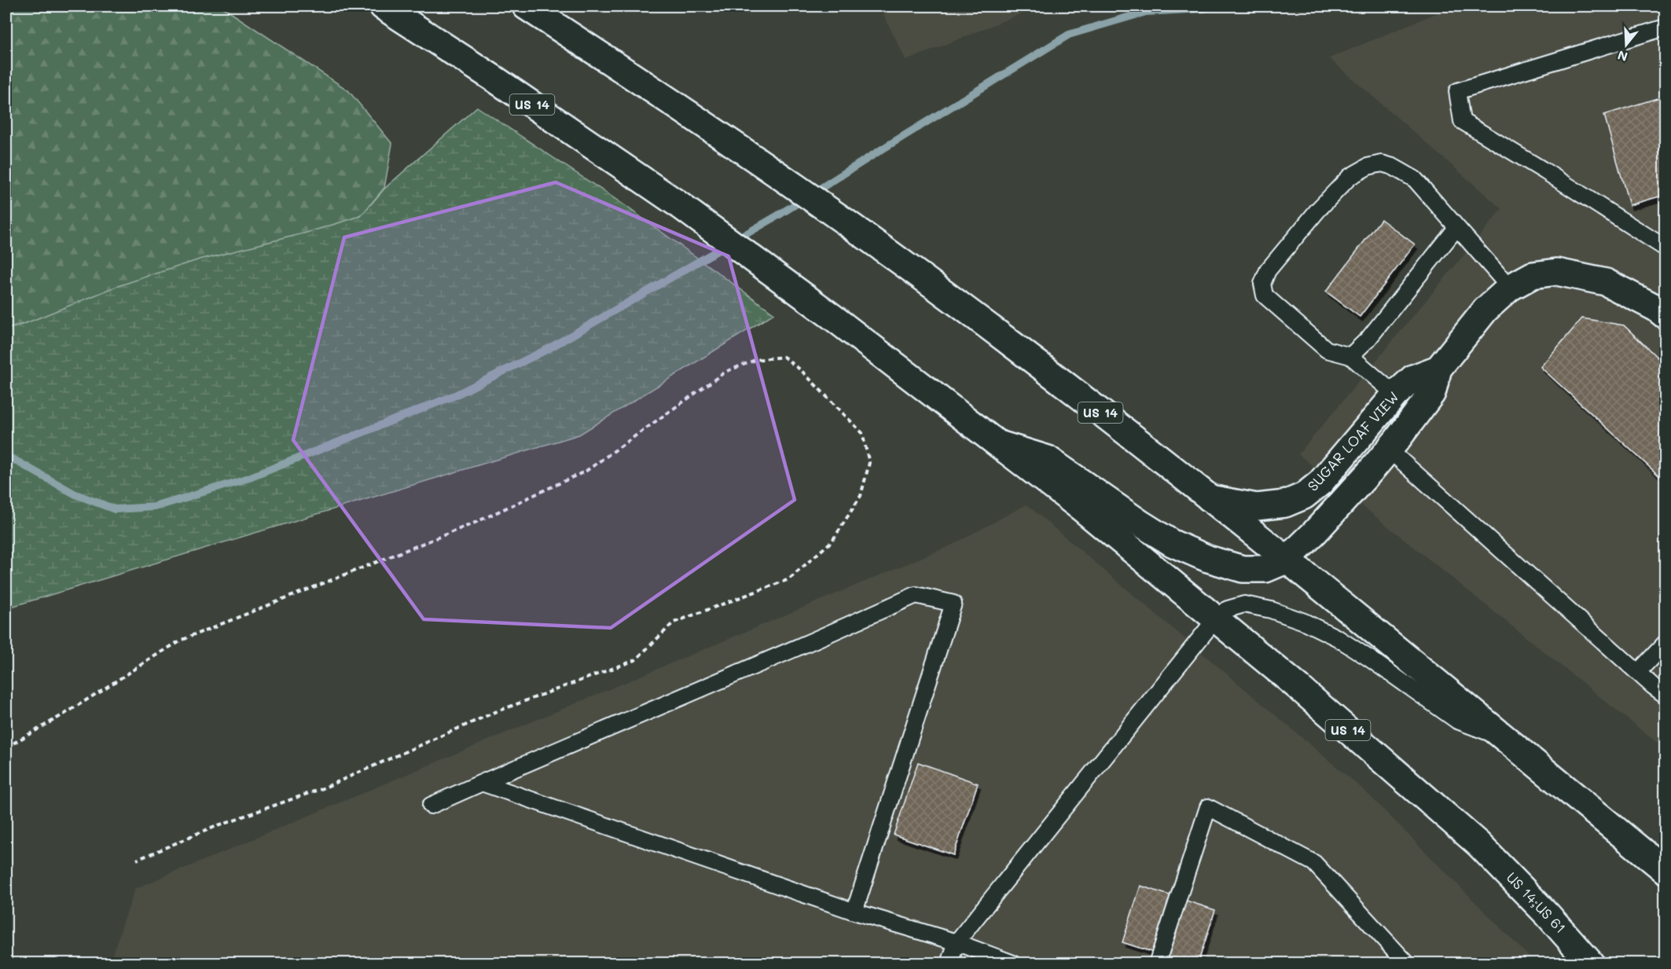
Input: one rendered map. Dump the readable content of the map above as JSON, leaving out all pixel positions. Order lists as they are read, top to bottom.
{
  "streets": {
    "main road": ["US 14", "SUGAR LOAF VIEW", "US 14;US 61"]
  },
  "crossings": [
    ["US 14", "SUGAR LOAF VIEW"],
    ["US 14", "US 14;US 61"]
  ],
  "north": "bottom"
}
